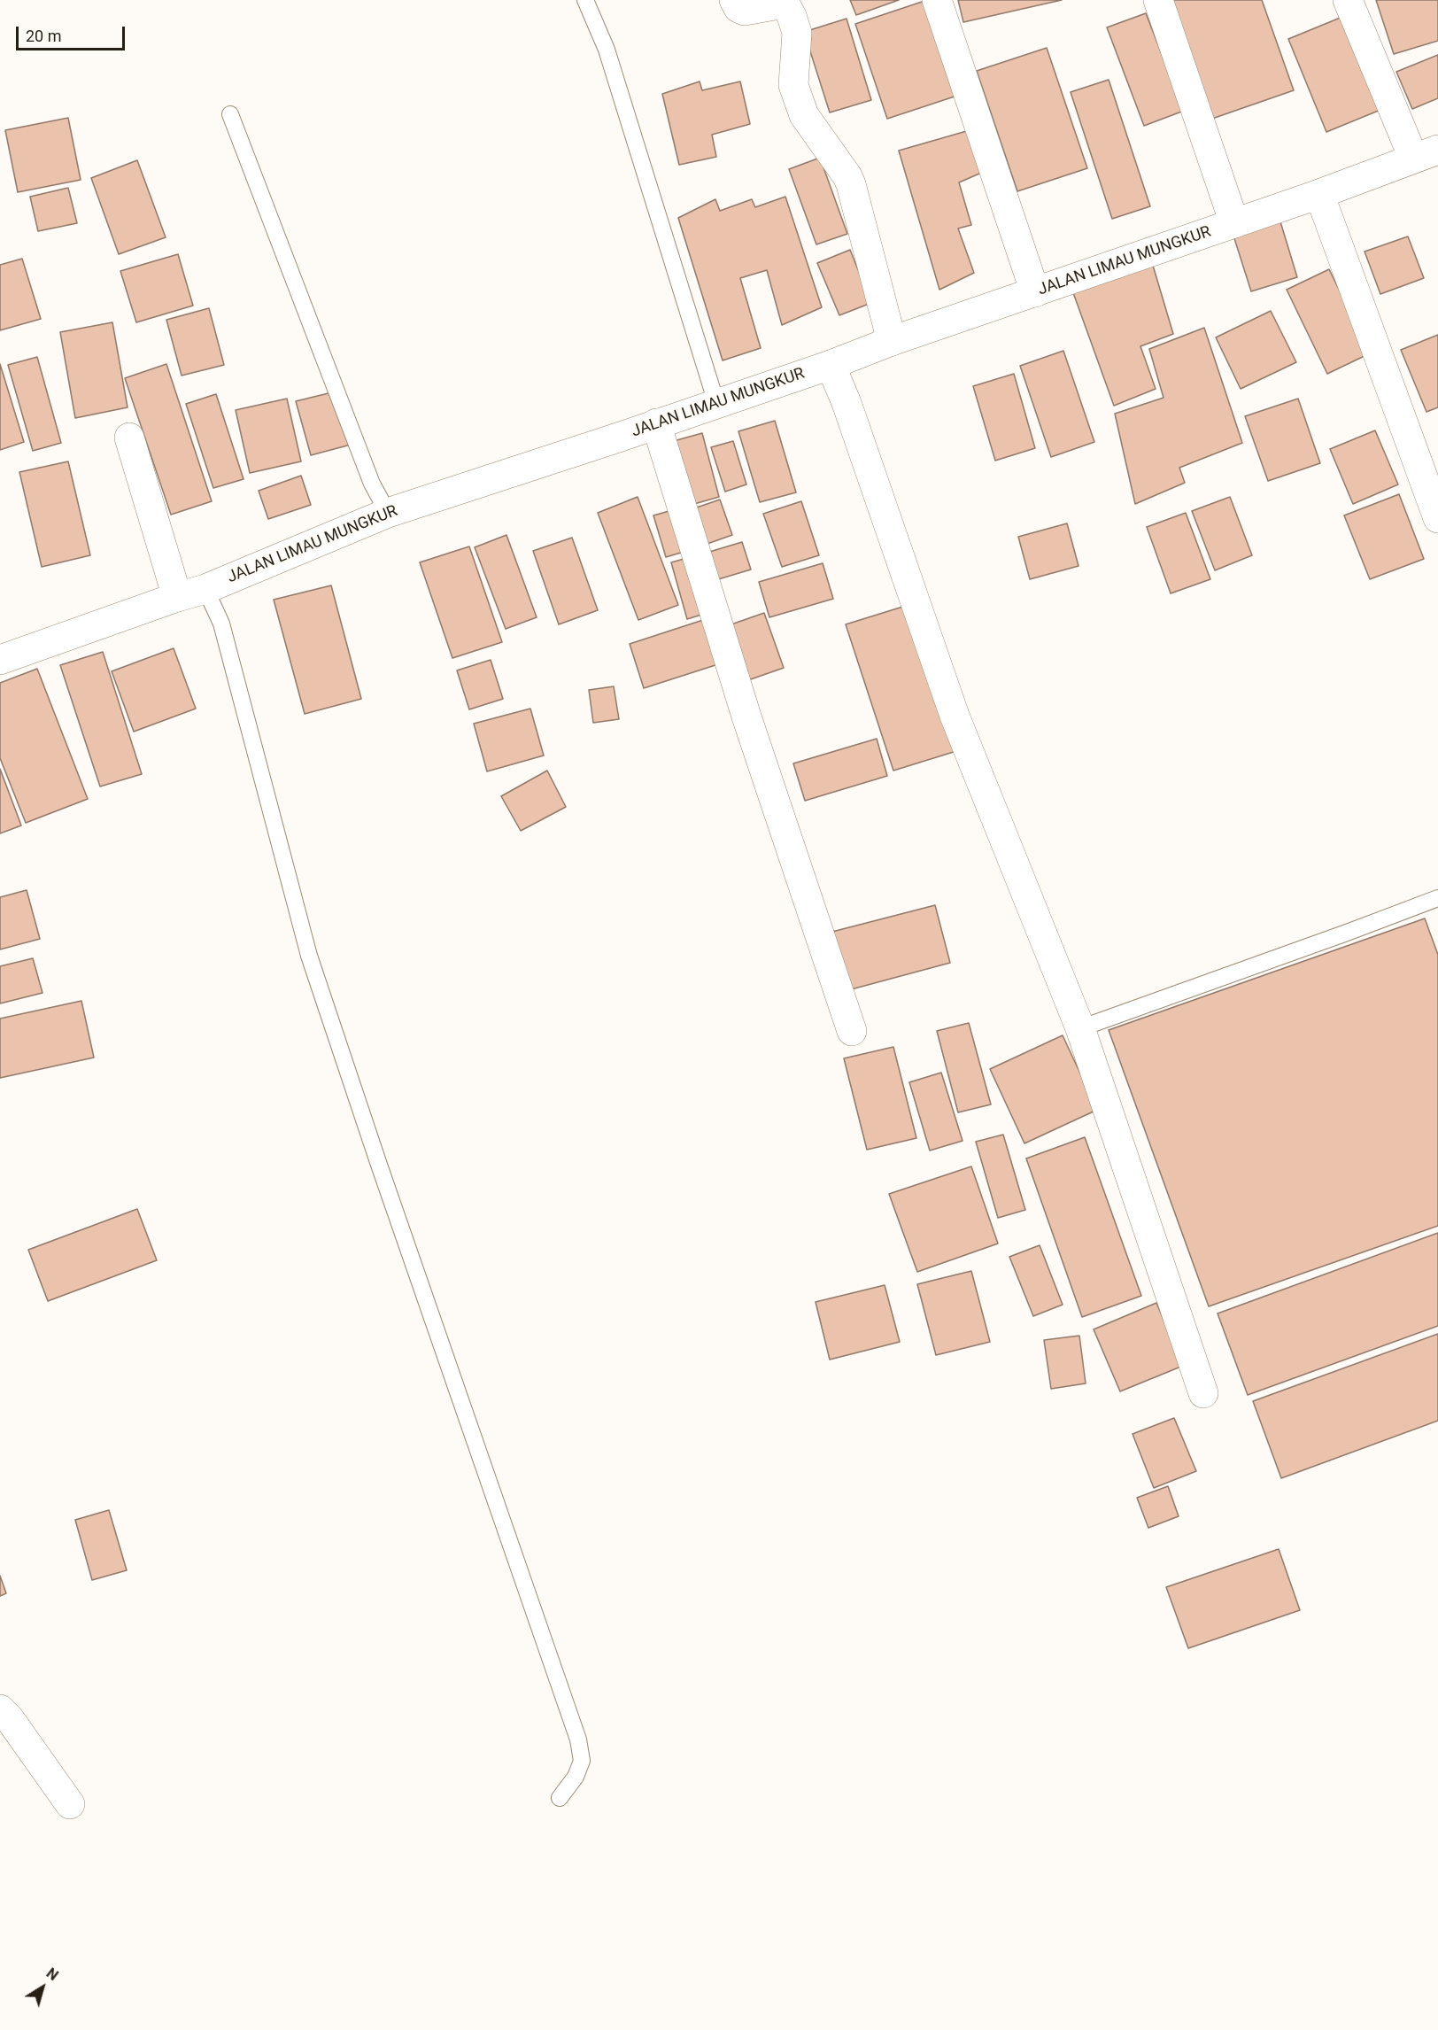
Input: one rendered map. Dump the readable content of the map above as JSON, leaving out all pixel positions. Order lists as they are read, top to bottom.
{
  "streets": {
    "street": ["JALAN LIMAU MUNGKUR"]
  },
  "scale_bar": "20 m",
  "north": "top right"
}
